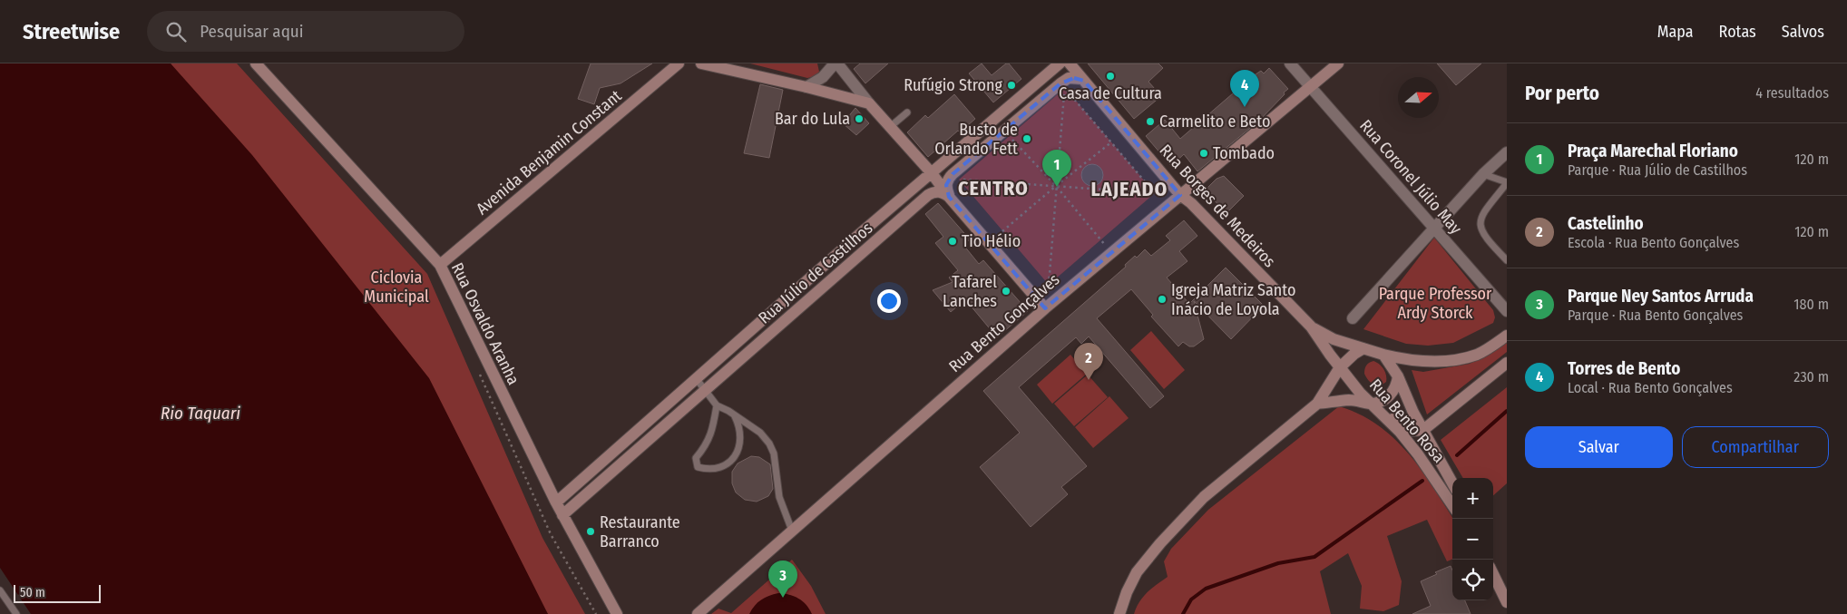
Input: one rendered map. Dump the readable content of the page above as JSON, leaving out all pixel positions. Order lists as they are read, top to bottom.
{
  "streets": {
    "street": [
      "Avenida Benjamin Constant",
      "Rua Coronel Júlio May",
      "Rua Borges de Medeiros",
      "Rua Júlio de Castilhos",
      "Rua Bento Gonçalves",
      "Rua Osvaldo Aranha",
      "Rua Bento Rosa"
    ]
  },
  "crossings": [
    ["Avenida Benjamin Constant", "Rua Osvaldo Aranha"],
    ["Rua Coronel Júlio May", "Rua Bento Gonçalves"],
    ["Rua Borges de Medeiros", "Rua Bento Gonçalves"],
    ["Rua Borges de Medeiros", "Rua Bento Rosa"],
    ["Rua Júlio de Castilhos", "Rua Osvaldo Aranha"]
  ],
  "districts": ["CENTRO", "LAJEADO"],
  "water": ["Rio Taquari"],
  "parks": ["Ciclovia Municipal", "Parque Professor Ardy Storck"],
  "places": [
    "Casa de Cultura",
    "Rufúgio Strong",
    "Bar do Lula",
    "Carmelito e Beto",
    "Busto de Orlando Fett",
    "Tombado",
    "Tio Hélio",
    "Tafarel Lanches",
    "Igreja Matriz Santo Inácio de Loyola",
    "Restaurante Barranco"
  ],
  "scale_bar": "50 m",
  "north": "right",
  "page": {
    "header": "Streetwise",
    "search": "Pesquisar aqui",
    "nav": ["Mapa", "Rotas", "Salvos"],
    "heading": ["Por perto", "4 resultados"],
    "pins": [
      "4",
      "1",
      "2",
      "3"
    ],
    "list": [
      {
        "mark": "1",
        "name": "Praça Marechal Floriano",
        "note": "Parque · Rua Júlio de Castilhos",
        "value": "120 m"
      },
      {
        "mark": "2",
        "name": "Castelinho",
        "note": "Escola · Rua Bento Gonçalves",
        "value": "120 m"
      },
      {
        "mark": "3",
        "name": "Parque Ney Santos Arruda",
        "note": "Parque · Rua Bento Gonçalves",
        "value": "180 m"
      },
      {
        "mark": "4",
        "name": "Torres de Bento",
        "note": "Local · Rua Bento Gonçalves",
        "value": "230 m"
      }
    ],
    "buttons": ["Salvar", "Compartilhar"],
    "map_buttons": ["+", "−"],
    "scale": "50 m"
  }
}
